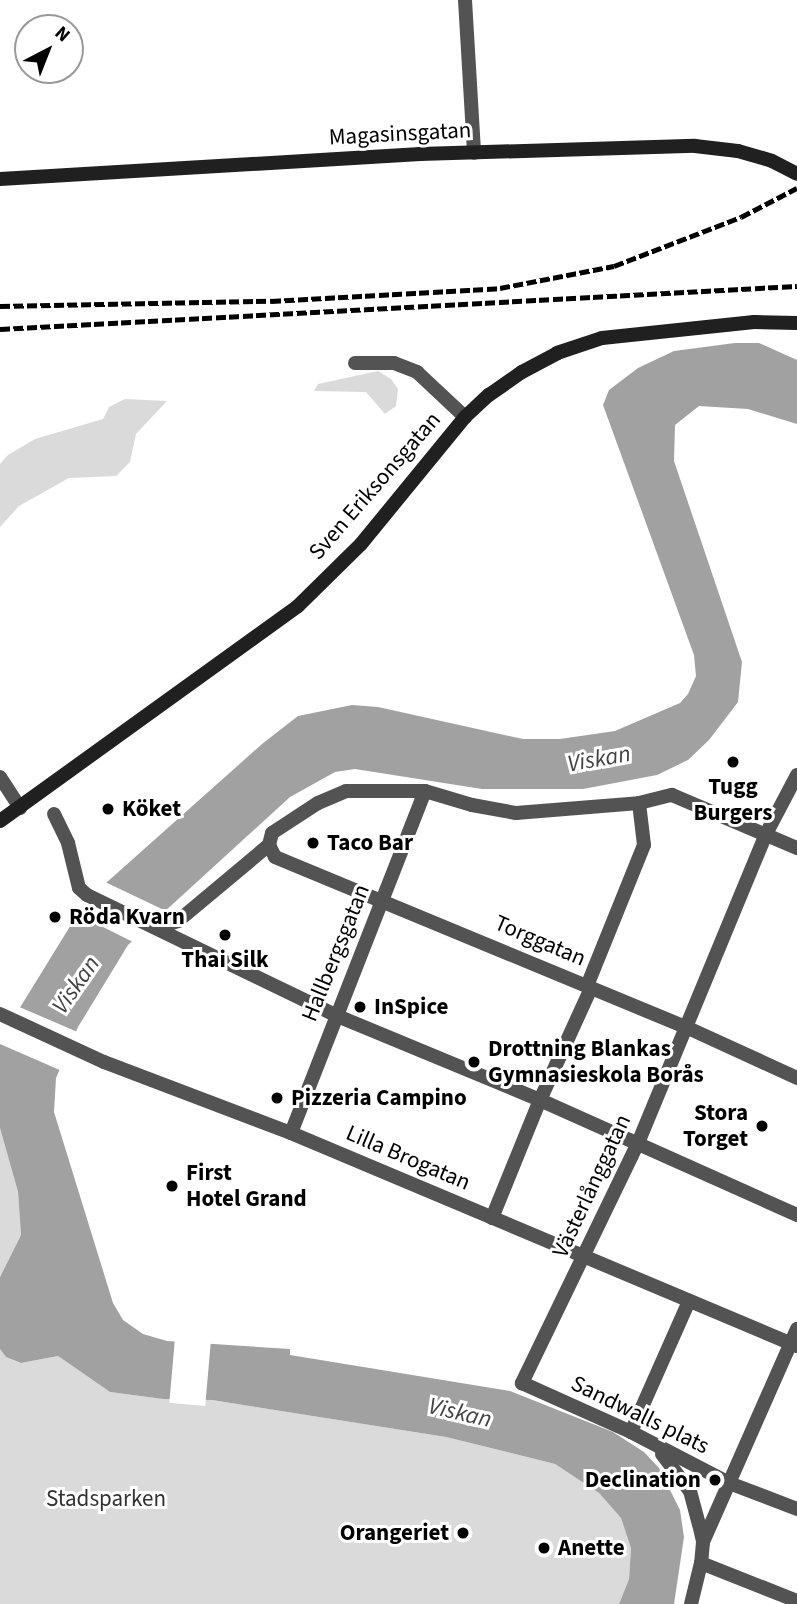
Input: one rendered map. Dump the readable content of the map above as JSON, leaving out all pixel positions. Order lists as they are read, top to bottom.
{
  "streets": {
    "street": [
      "Magasinsgatan",
      "Sven Eriksonsgatan",
      "Torggatan",
      "Hallbergsgatan",
      "Lilla Brogatan",
      "Västerlånggatan",
      "Sandwalls plats"
    ]
  },
  "crossings": [
    ["Torggatan", "Hallbergsgatan"],
    ["Torggatan", "Västerlånggatan"],
    ["Hallbergsgatan", "Lilla Brogatan"],
    ["Lilla Brogatan", "Västerlånggatan"],
    ["Västerlånggatan", "Sandwalls plats"]
  ],
  "water": ["Viskan"],
  "parks": ["Stadsparken"],
  "places": [
    "Tugg Burgers",
    "Köket",
    "Taco Bar",
    "Röda Kvarn",
    "Thai Silk",
    "InSpice",
    "Drottning Blankas Gymnasieskola Borås",
    "Pizzeria Campino",
    "Stora Torget",
    "First Hotel Grand",
    "Declination",
    "Orangeriet",
    "Anette"
  ],
  "north": "top right"
}
